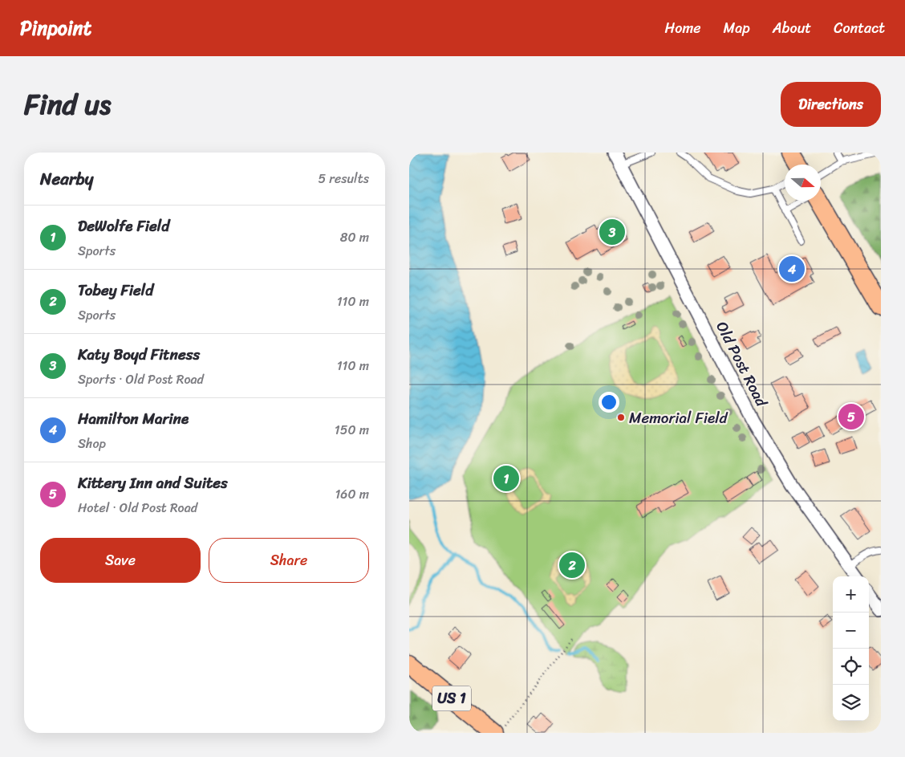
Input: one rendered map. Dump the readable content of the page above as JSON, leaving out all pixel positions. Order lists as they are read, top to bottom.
{
  "streets": {
    "main road": ["US 1"],
    "street": ["Old Post Road"]
  },
  "places": ["Memorial Field"],
  "north": "right",
  "page": {
    "header": "Pinpoint",
    "nav": [
      "Home",
      "Map",
      "About",
      "Contact"
    ],
    "title": "Find us",
    "buttons": [
      "Directions",
      ["Save", "Share"]
    ],
    "heading": ["Nearby", "5 results"],
    "list": [
      {
        "mark": "1",
        "name": "DeWolfe Field",
        "note": "Sports",
        "value": "80 m"
      },
      {
        "mark": "2",
        "name": "Tobey Field",
        "note": "Sports",
        "value": "110 m"
      },
      {
        "mark": "3",
        "name": "Katy Boyd Fitness",
        "note": "Sports · Old Post Road",
        "value": "110 m"
      },
      {
        "mark": "4",
        "name": "Hamilton Marine",
        "note": "Shop",
        "value": "150 m"
      },
      {
        "mark": "5",
        "name": "Kittery Inn and Suites",
        "note": "Hotel · Old Post Road",
        "value": "160 m"
      }
    ],
    "pins": [
      "3",
      "4",
      "5",
      "1",
      "2"
    ],
    "map_buttons": ["+", "−"]
  }
}
